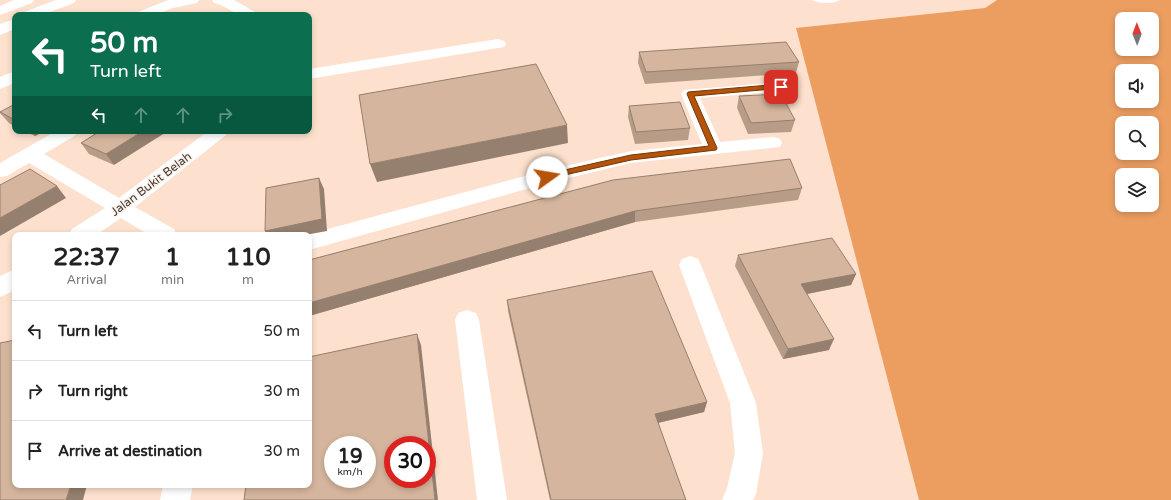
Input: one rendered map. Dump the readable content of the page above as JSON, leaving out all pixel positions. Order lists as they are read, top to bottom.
{
  "streets": {
    "main road": ["Jalan Bukit Belah"]
  },
  "north": "top",
  "page": {
    "turn": ["50 m", "Turn left"],
    "eta": [
      "22:37",
      "Arrival",
      "1",
      "min",
      "110",
      "m"
    ],
    "list": [
      {
        "name": "Turn left",
        "value": "50 m"
      },
      {
        "name": "Turn right",
        "value": "30 m"
      },
      {
        "name": "Arrive at destination",
        "value": "30 m"
      }
    ],
    "speed": "19 km/h",
    "limit": "30"
  }
}
